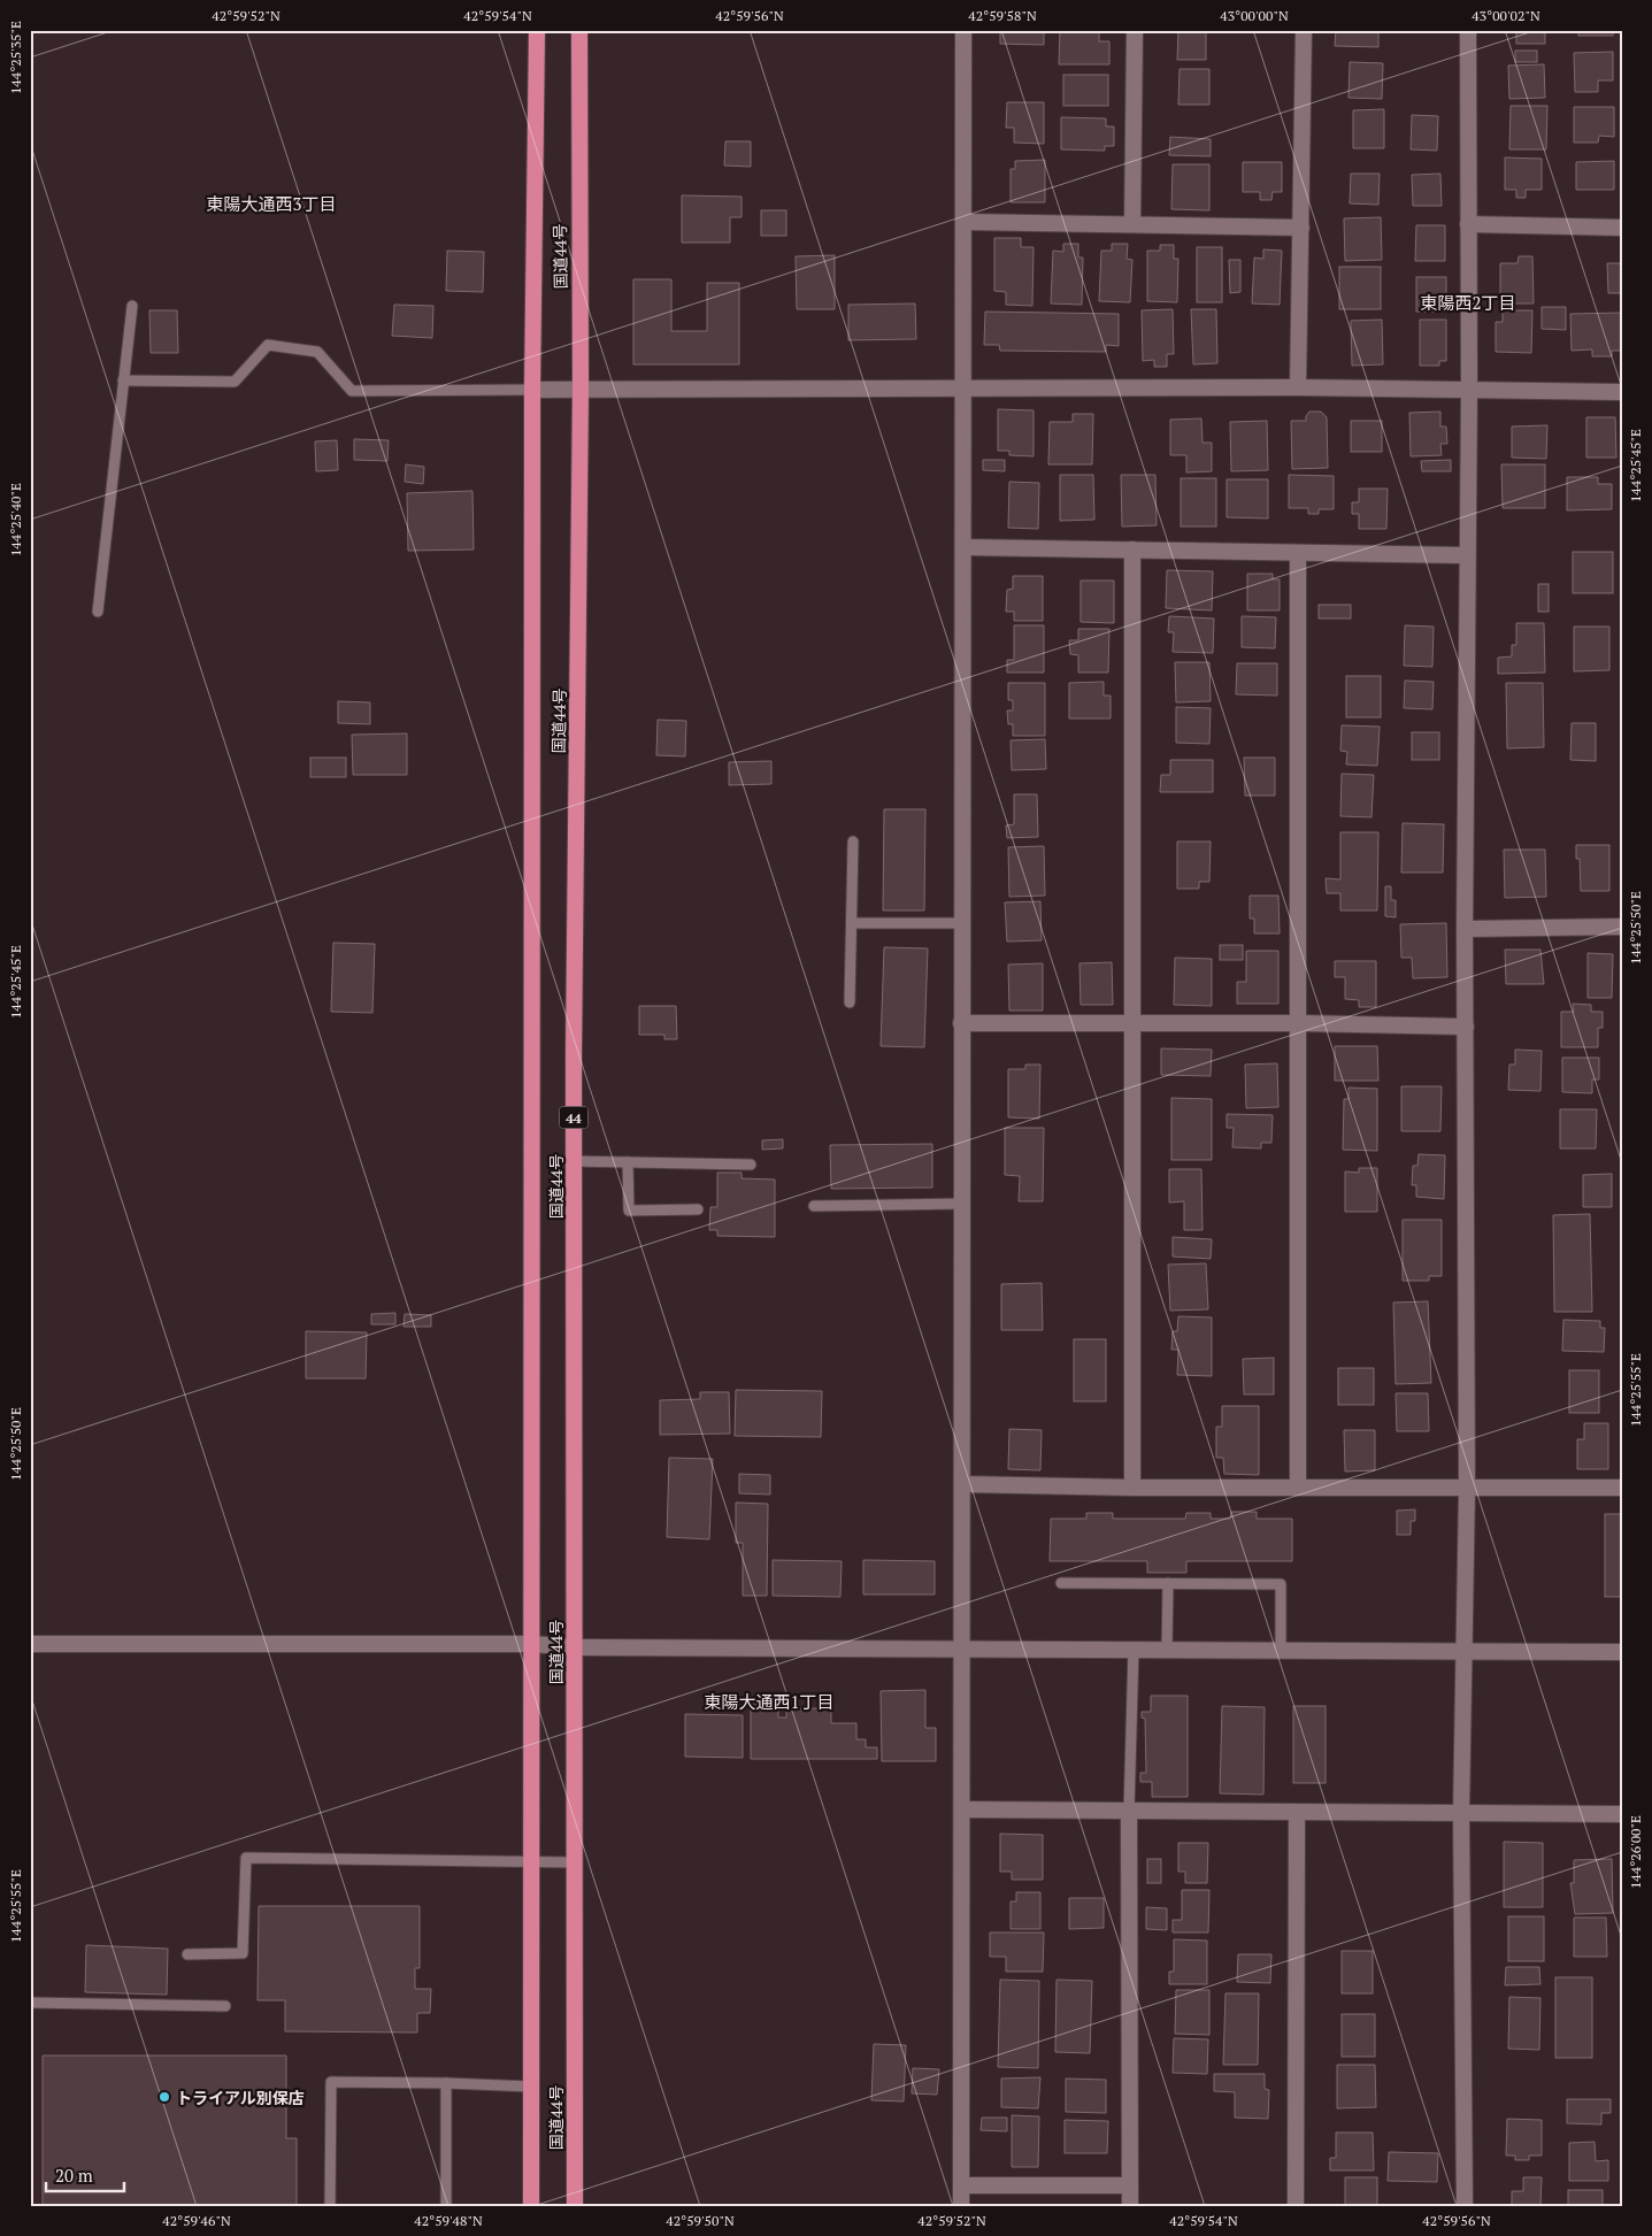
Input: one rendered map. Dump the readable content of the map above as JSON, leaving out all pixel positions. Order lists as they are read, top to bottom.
{
  "streets": {
    "highway": ["国道44号", "44"]
  },
  "districts": ["東陽大通西3丁目", "東陽西2丁目", "東陽大通西1丁目"],
  "places": ["トライアル別保店"],
  "scale_bar": "20 m",
  "coordinates": [
    "42°59'52\"N",
    "42°59'54\"N",
    "42°59'56\"N",
    "42°59'58\"N",
    "43°00'00\"N",
    "43°00'02\"N",
    "144°25'35\"E",
    "144°25'45\"E",
    "144°25'40\"E",
    "144°25'50\"E",
    "144°25'55\"E",
    "144°26'00\"E",
    "42°59'46\"N",
    "42°59'48\"N",
    "42°59'50\"N"
  ]
}
